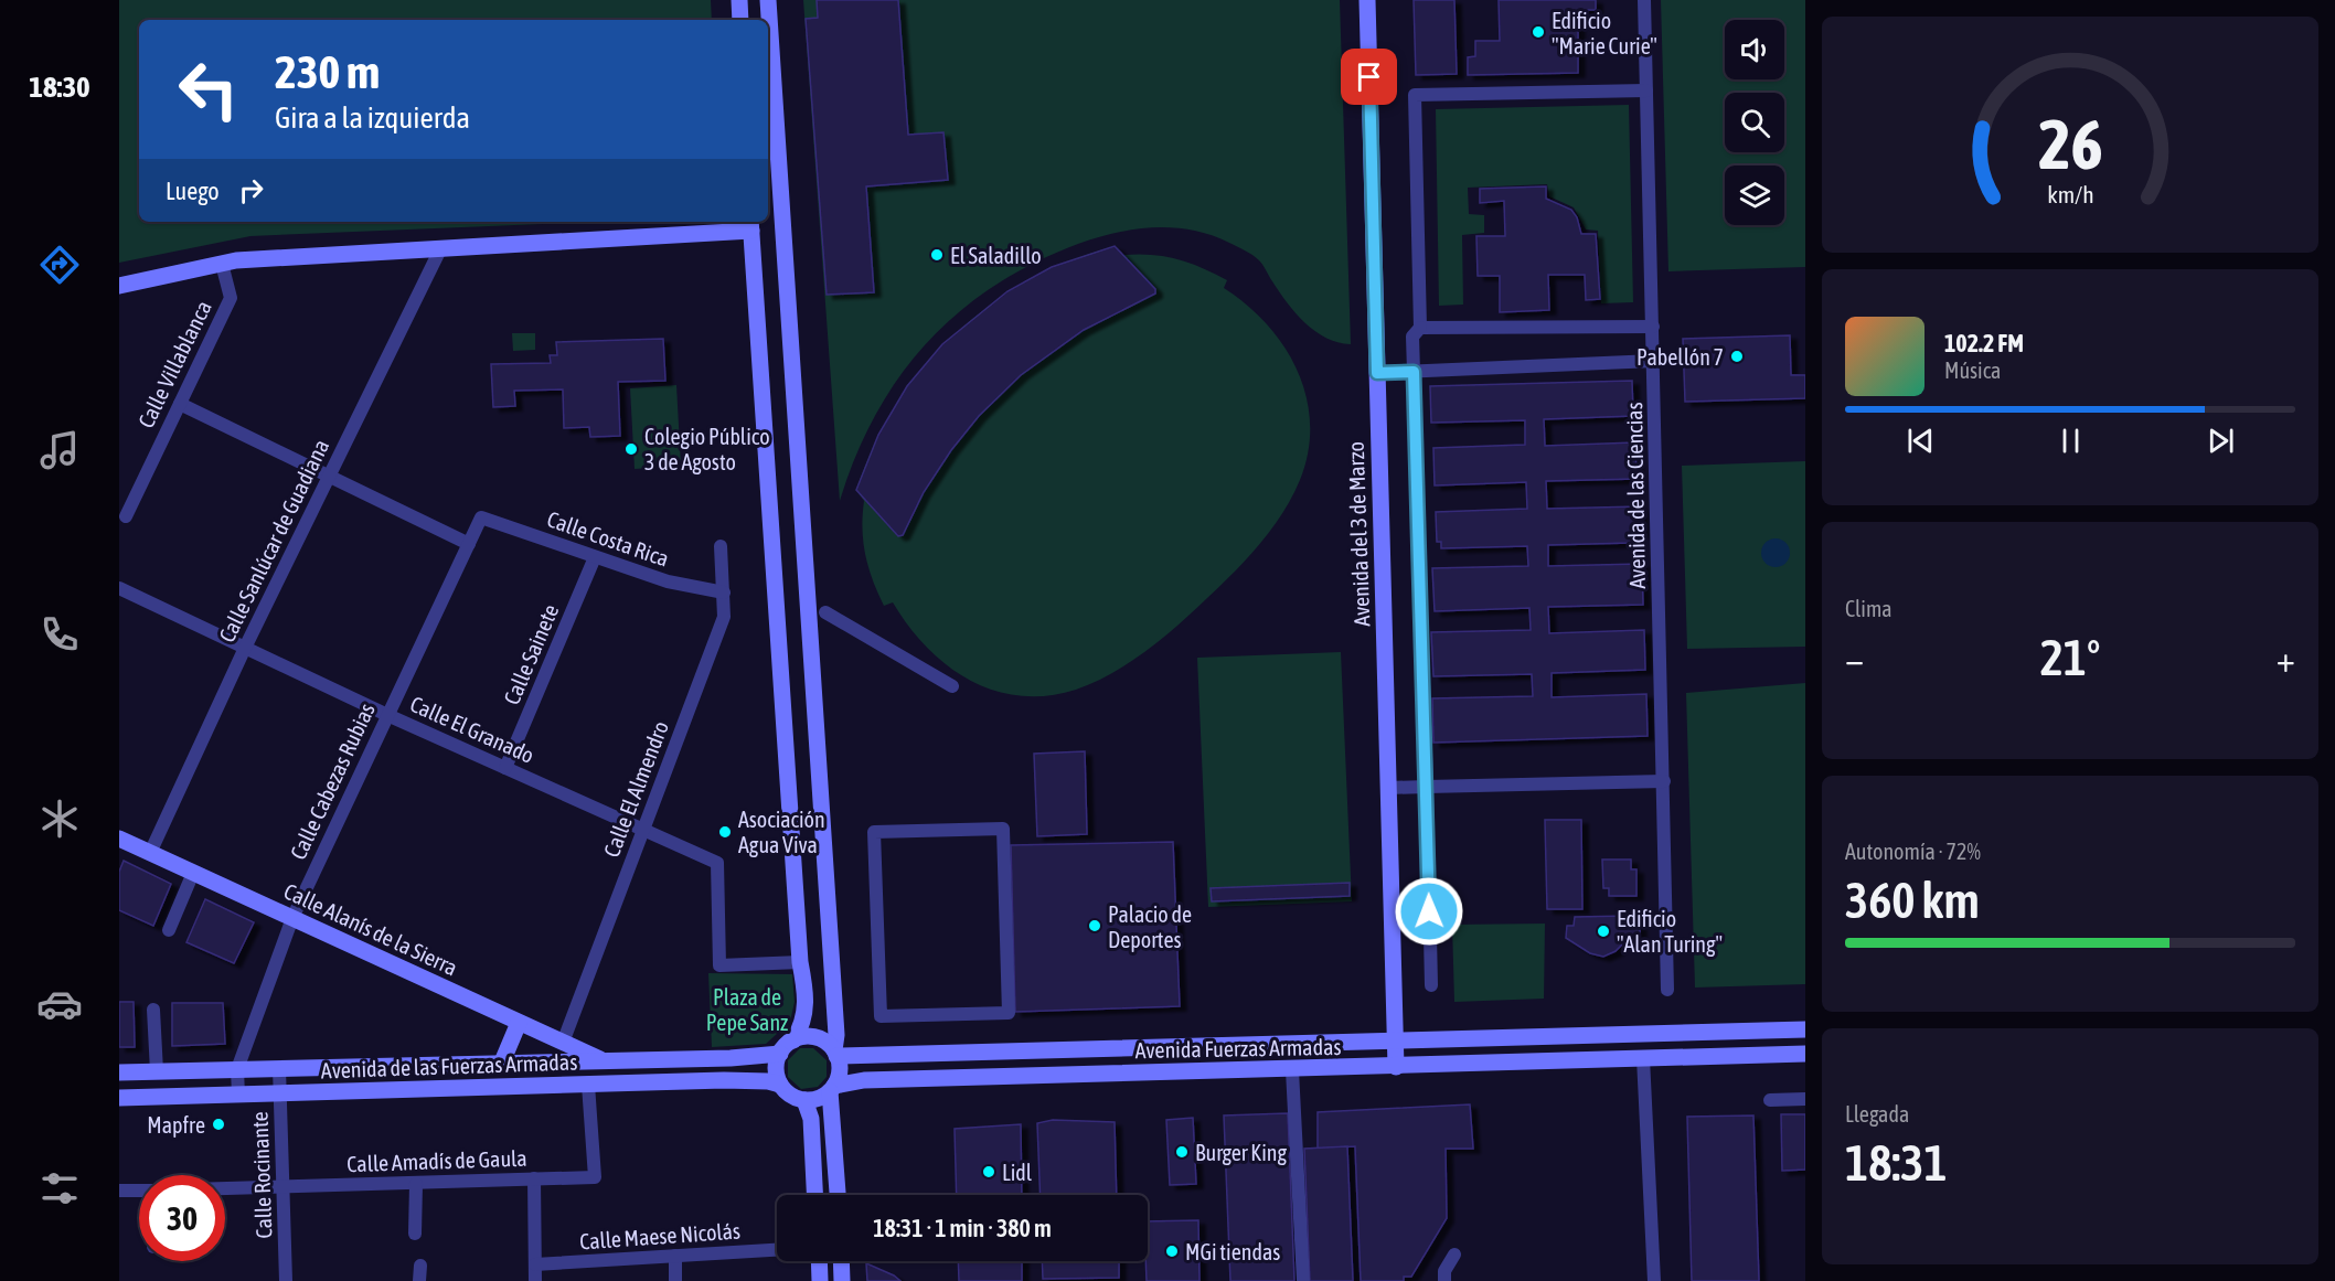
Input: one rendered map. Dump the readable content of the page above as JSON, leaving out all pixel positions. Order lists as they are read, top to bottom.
{
  "streets": {
    "street": [
      "Calle Villablanca",
      "Avenida de las Ciencias",
      "Avenida del 3 de Marzo",
      "Calle Costa Rica",
      "Calle Sanlúcar de Guadiana",
      "Calle Sainete",
      "Calle El Granado",
      "Calle Cabezas Rubias",
      "Calle El Almendro",
      "Calle Alanís de la Sierra",
      "Avenida Fuerzas Armadas",
      "Avenida de las Fuerzas Armadas",
      "Calle Amadís de Gaula",
      "Calle Rocinante",
      "Calle Maese Nicolás"
    ]
  },
  "crossings": [
    ["Avenida del 3 de Marzo", "Avenida Fuerzas Armadas"],
    ["Calle Costa Rica", "Calle Sainete"],
    ["Calle Costa Rica", "Calle Cabezas Rubias"],
    ["Calle Costa Rica", "Calle El Almendro"],
    ["Calle Sanlúcar de Guadiana", "Calle El Granado"],
    ["Calle Sanlúcar de Guadiana", "Calle Alanís de la Sierra"],
    ["Calle Sainete", "Calle El Granado"],
    ["Calle El Granado", "Calle Cabezas Rubias"],
    ["Calle El Granado", "Calle El Almendro"],
    ["Calle Cabezas Rubias", "Calle Alanís de la Sierra"],
    ["Calle Cabezas Rubias", "Avenida de las Fuerzas Armadas"],
    ["Calle El Almendro", "Calle Alanís de la Sierra"],
    ["Calle Alanís de la Sierra", "Avenida de las Fuerzas Armadas"],
    ["Avenida Fuerzas Armadas", "Avenida de las Fuerzas Armadas"],
    ["Avenida de las Fuerzas Armadas", "Calle Amadís de Gaula"],
    ["Avenida de las Fuerzas Armadas", "Calle Rocinante"],
    ["Calle Amadís de Gaula", "Calle Rocinante"]
  ],
  "parks": ["Plaza de Pepe Sanz"],
  "places": [
    "Edificio \"Marie Curie\"",
    "El Saladillo",
    "Pabellón 7",
    "Colegio Público 3 de Agosto",
    "Asociación Agua Viva",
    "Palacio de Deportes",
    "Edificio \"Alan Turing\"",
    "Mapfre",
    "Burger King",
    "Lidl",
    "MGi tiendas"
  ],
  "page": {
    "tabs": "18:30",
    "turn": ["230 m", "Gira a la izquierda"],
    "then": "Luego",
    "song": ["102.2 FM", "Música"],
    "tile": [
      "Clima",
      ["Autonomía · 72%", "360 km"],
      ["Llegada", "18:31"]
    ],
    "heat": ["−", "21°", "+"],
    "limit": "30",
    "trip": "18:31 · 1 min · 380 m",
    "gauge": ["26", "km/h"]
  }
}
